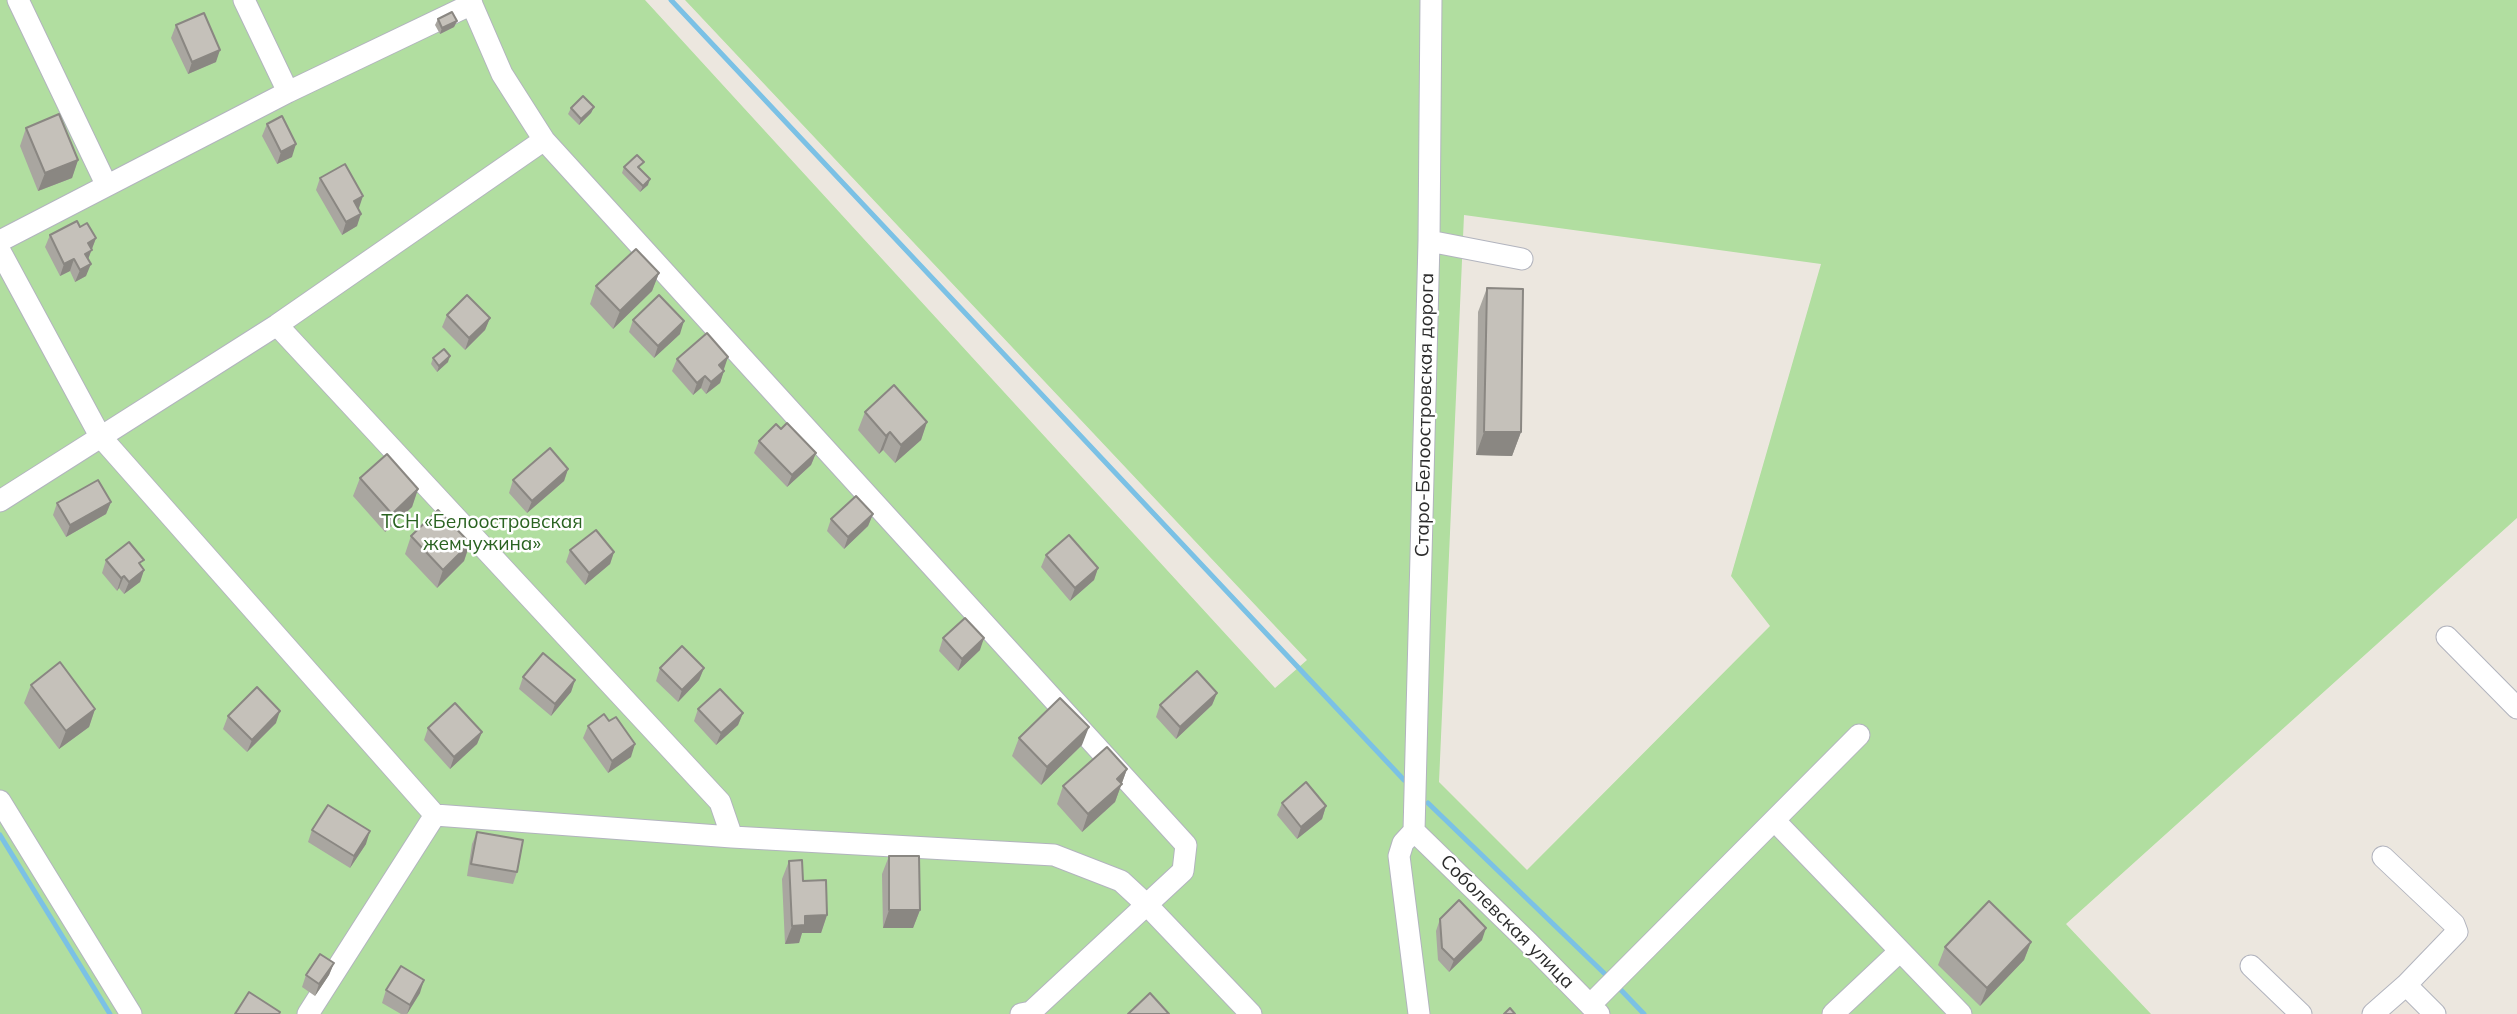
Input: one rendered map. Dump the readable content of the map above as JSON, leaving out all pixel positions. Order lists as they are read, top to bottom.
{
  "streets": {
    "street": ["Старо-Белоостровская дорога", "Соболевская улица"]
  },
  "crossings": [
    ["Старо-Белоостровская дорога", "Соболевская улица"]
  ],
  "parks": ["ТСН «Белоостровская жемчужина»"]
}
